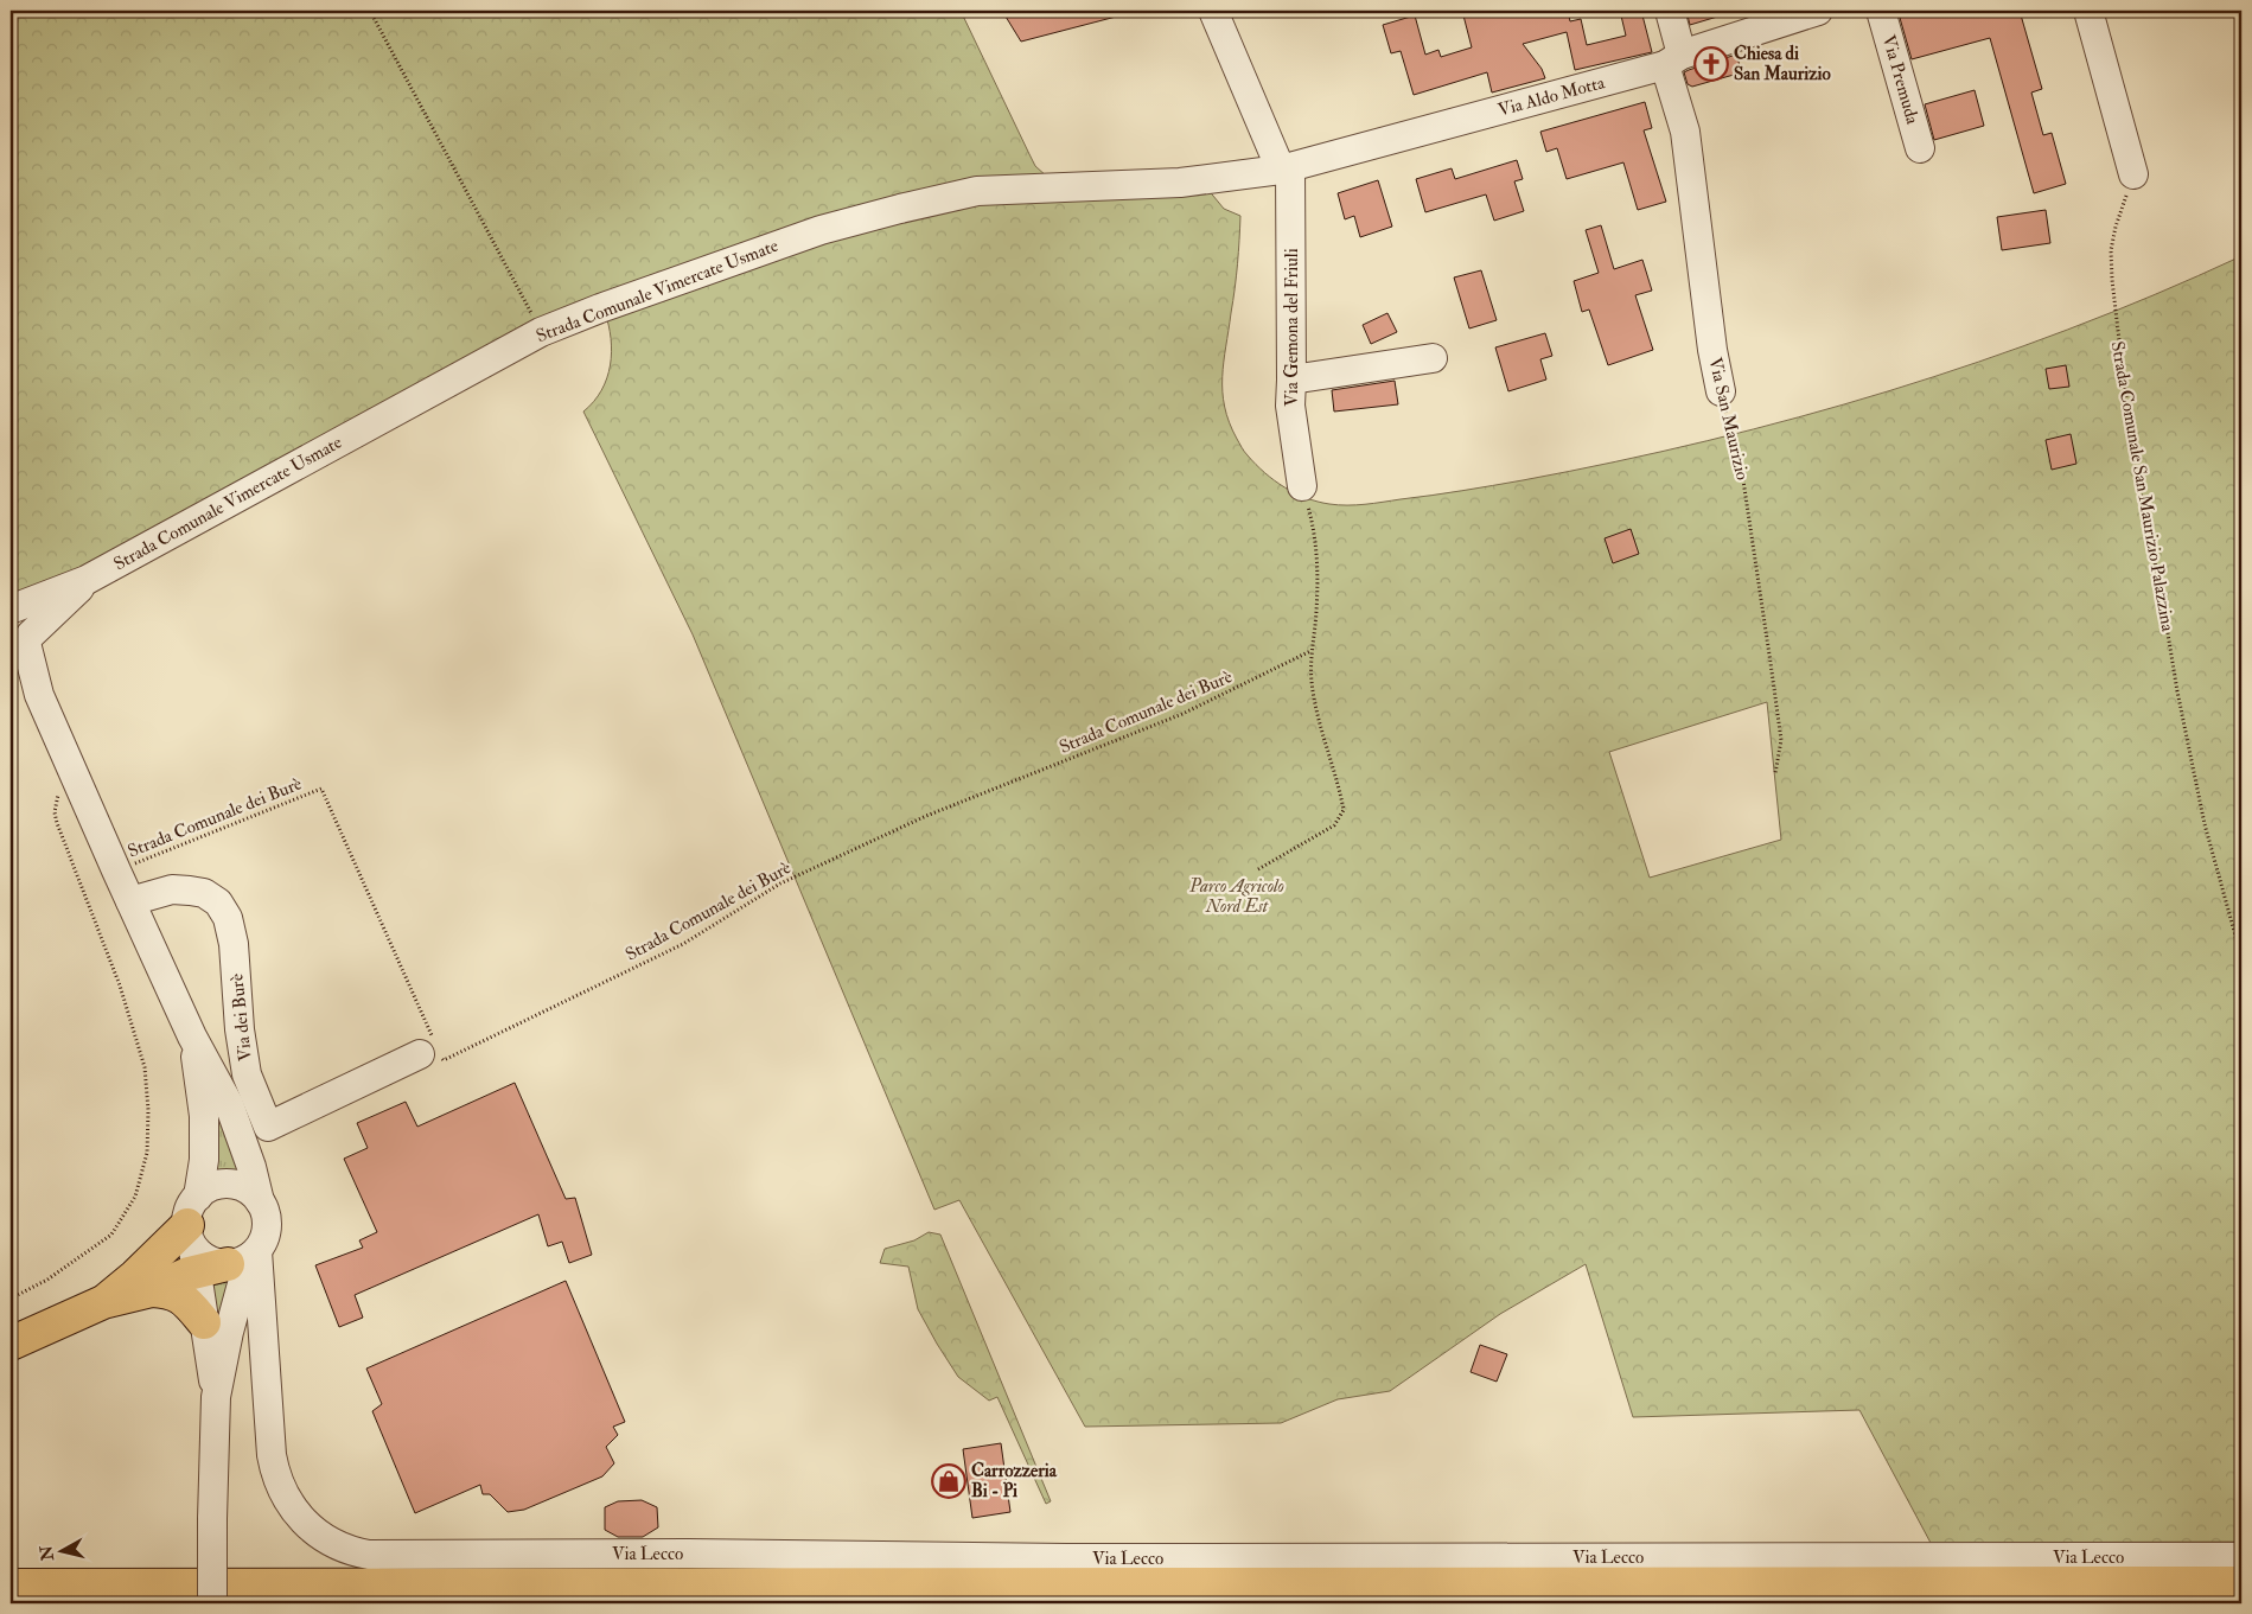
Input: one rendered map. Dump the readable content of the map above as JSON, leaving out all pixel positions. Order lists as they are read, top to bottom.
{
  "streets": {
    "street": [
      "Via Premuda",
      "Via Aldo Motta",
      "Strada Comunale Vimercate Usmate",
      "Via Gemona del Friuli",
      "Via San Maurizio",
      "Via dei Burè",
      "Via Lecco"
    ],
    "path": ["Strada Comunale San Maurizio Palazzina", "Strada Comunale dei Burè"]
  },
  "crossings": [
    ["Via Aldo Motta", "Strada Comunale Vimercate Usmate"],
    ["Via Aldo Motta", "Via Gemona del Friuli"],
    ["Via Aldo Motta", "Via San Maurizio"],
    ["Strada Comunale Vimercate Usmate", "Via Gemona del Friuli"],
    ["Strada Comunale dei Burè", "Via dei Burè"]
  ],
  "parks": ["Parco Agricolo Nord Est"],
  "places": {
    "church": ["Chiesa di San Maurizio"],
    "shop": ["Carrozzeria Bi - Pi"]
  },
  "north": "left"
}
